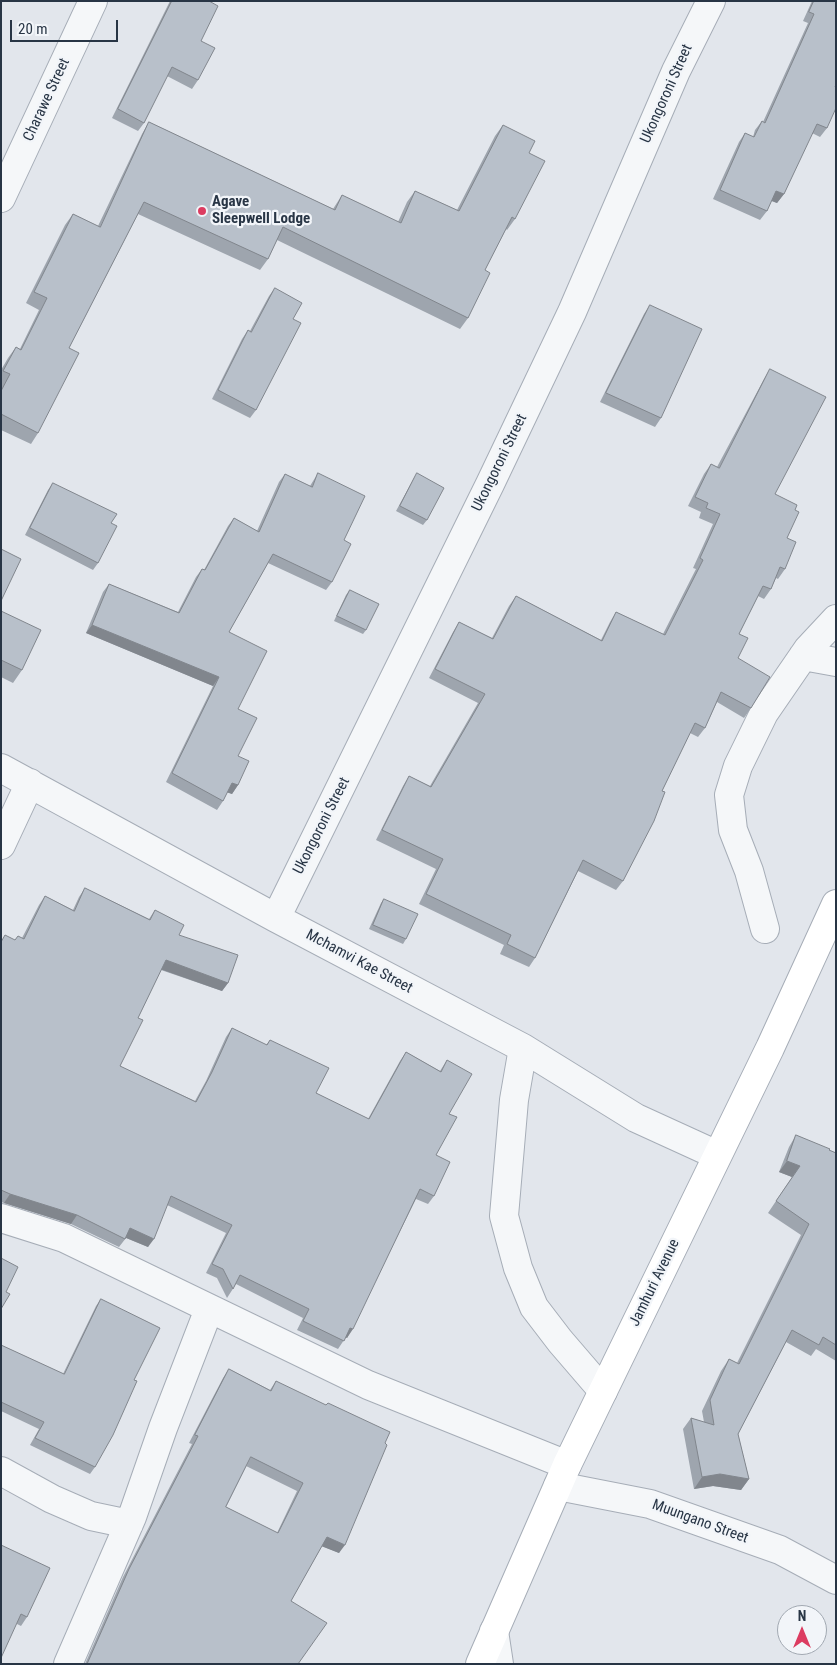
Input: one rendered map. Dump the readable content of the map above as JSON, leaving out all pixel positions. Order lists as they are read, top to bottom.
{
  "streets": {
    "street": [
      "Ukongoroni Street",
      "Charawe Street",
      "Mchamvi Kae Street",
      "Jamhuri Avenue",
      "Muungano Street"
    ]
  },
  "crossings": [
    ["Ukongoroni Street", "Mchamvi Kae Street"],
    ["Mchamvi Kae Street", "Jamhuri Avenue"],
    ["Jamhuri Avenue", "Muungano Street"]
  ],
  "places": ["Agave Sleepwell Lodge"],
  "scale_bar": "20 m",
  "north": "top"
}
